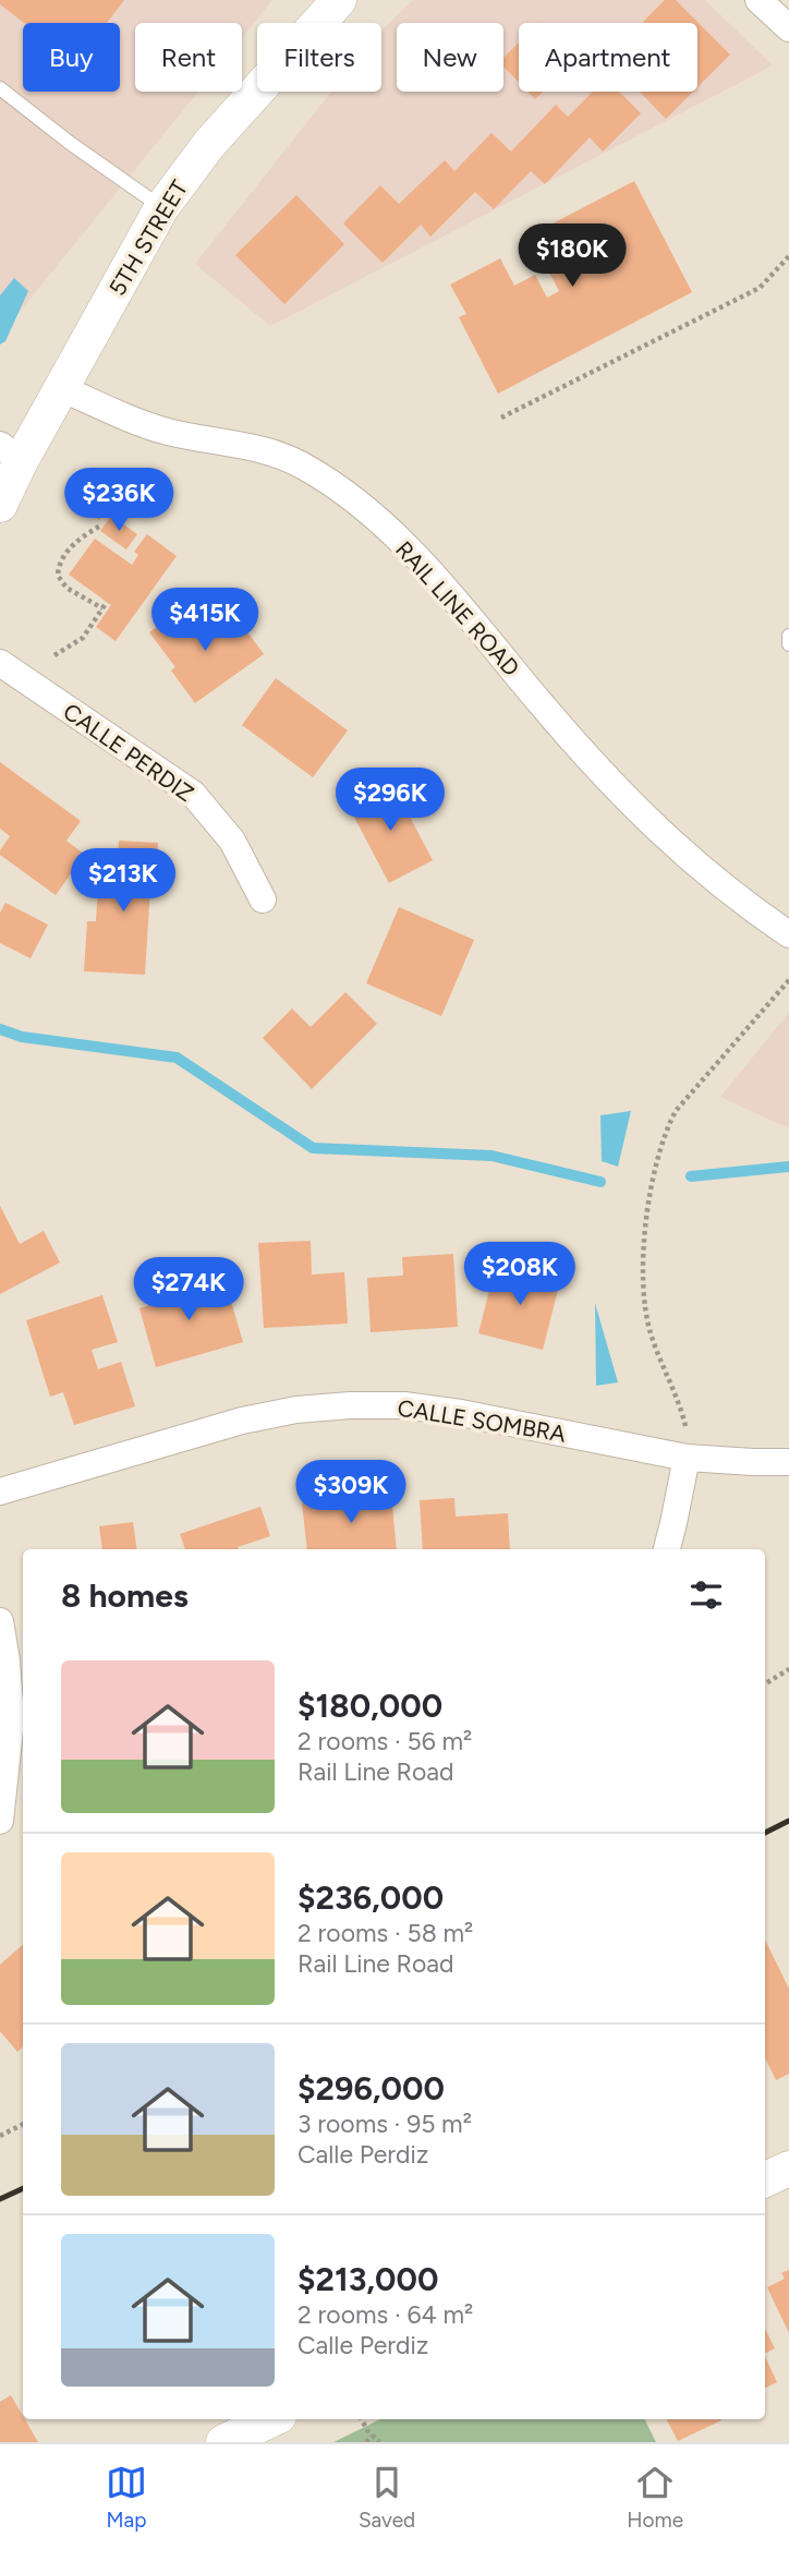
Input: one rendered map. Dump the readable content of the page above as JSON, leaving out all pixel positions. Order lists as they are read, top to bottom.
{
  "streets": {
    "street": [
      "5TH STREET",
      "RAIL LINE ROAD",
      "CALLE PERDIZ",
      "CALLE SOMBRA"
    ]
  },
  "crossings": [
    ["5TH STREET", "RAIL LINE ROAD"]
  ],
  "page": {
    "chip": [
      "Buy",
      "Rent",
      "Filters",
      "New",
      "Apartment"
    ],
    "price": [
      "$180K",
      "$236K",
      "$415K",
      "$296K",
      "$213K",
      "$208K",
      "$274K",
      "$309K"
    ],
    "heading": "8 homes",
    "list": [
      {
        "name": "$180,000",
        "note": "2 rooms · 56 m² · Rail Line Road"
      },
      {
        "name": "$236,000",
        "note": "2 rooms · 58 m² · Rail Line Road"
      },
      {
        "name": "$296,000",
        "note": "3 rooms · 95 m² · Calle Perdiz"
      },
      {
        "name": "$213,000",
        "note": "2 rooms · 64 m² · Calle Perdiz"
      }
    ],
    "tabs": ["Map", "Saved", "Home"]
  }
}
